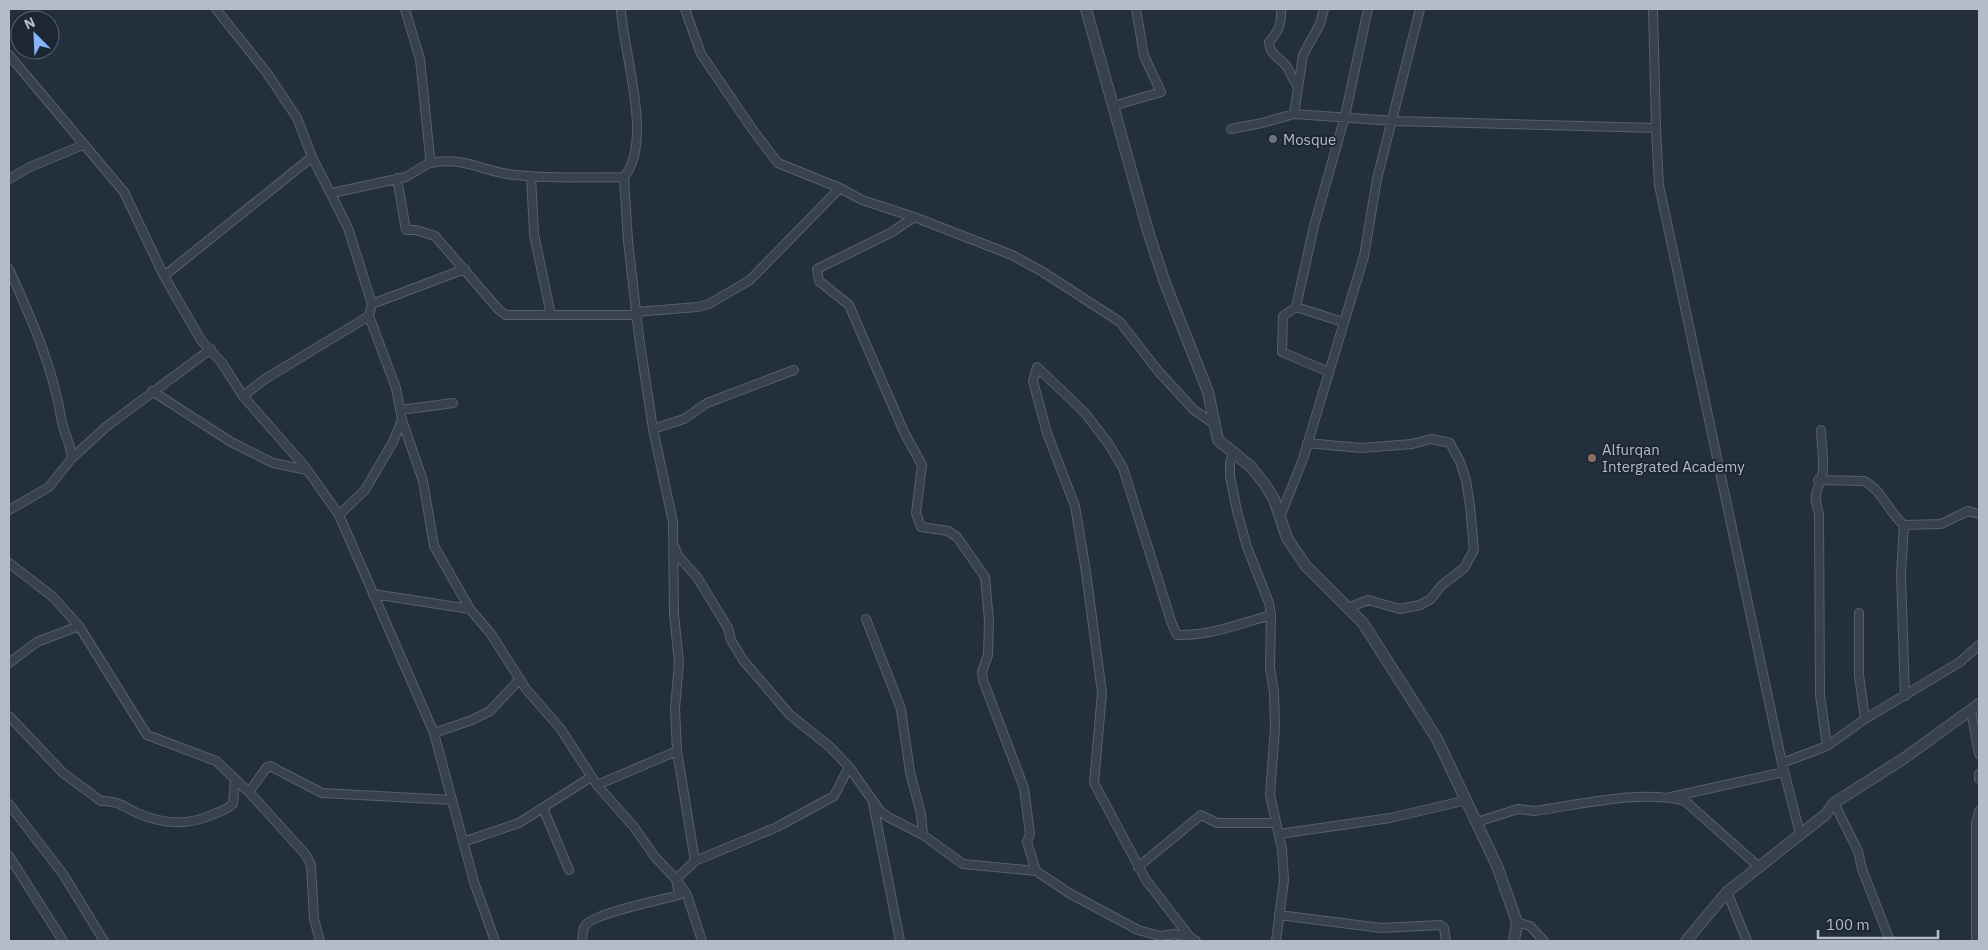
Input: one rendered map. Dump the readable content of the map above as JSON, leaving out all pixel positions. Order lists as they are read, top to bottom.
{
  "places": ["Mosque", "Alfurqan Intergrated Academy"],
  "scale_bar": "100 m",
  "north": "top left"
}
